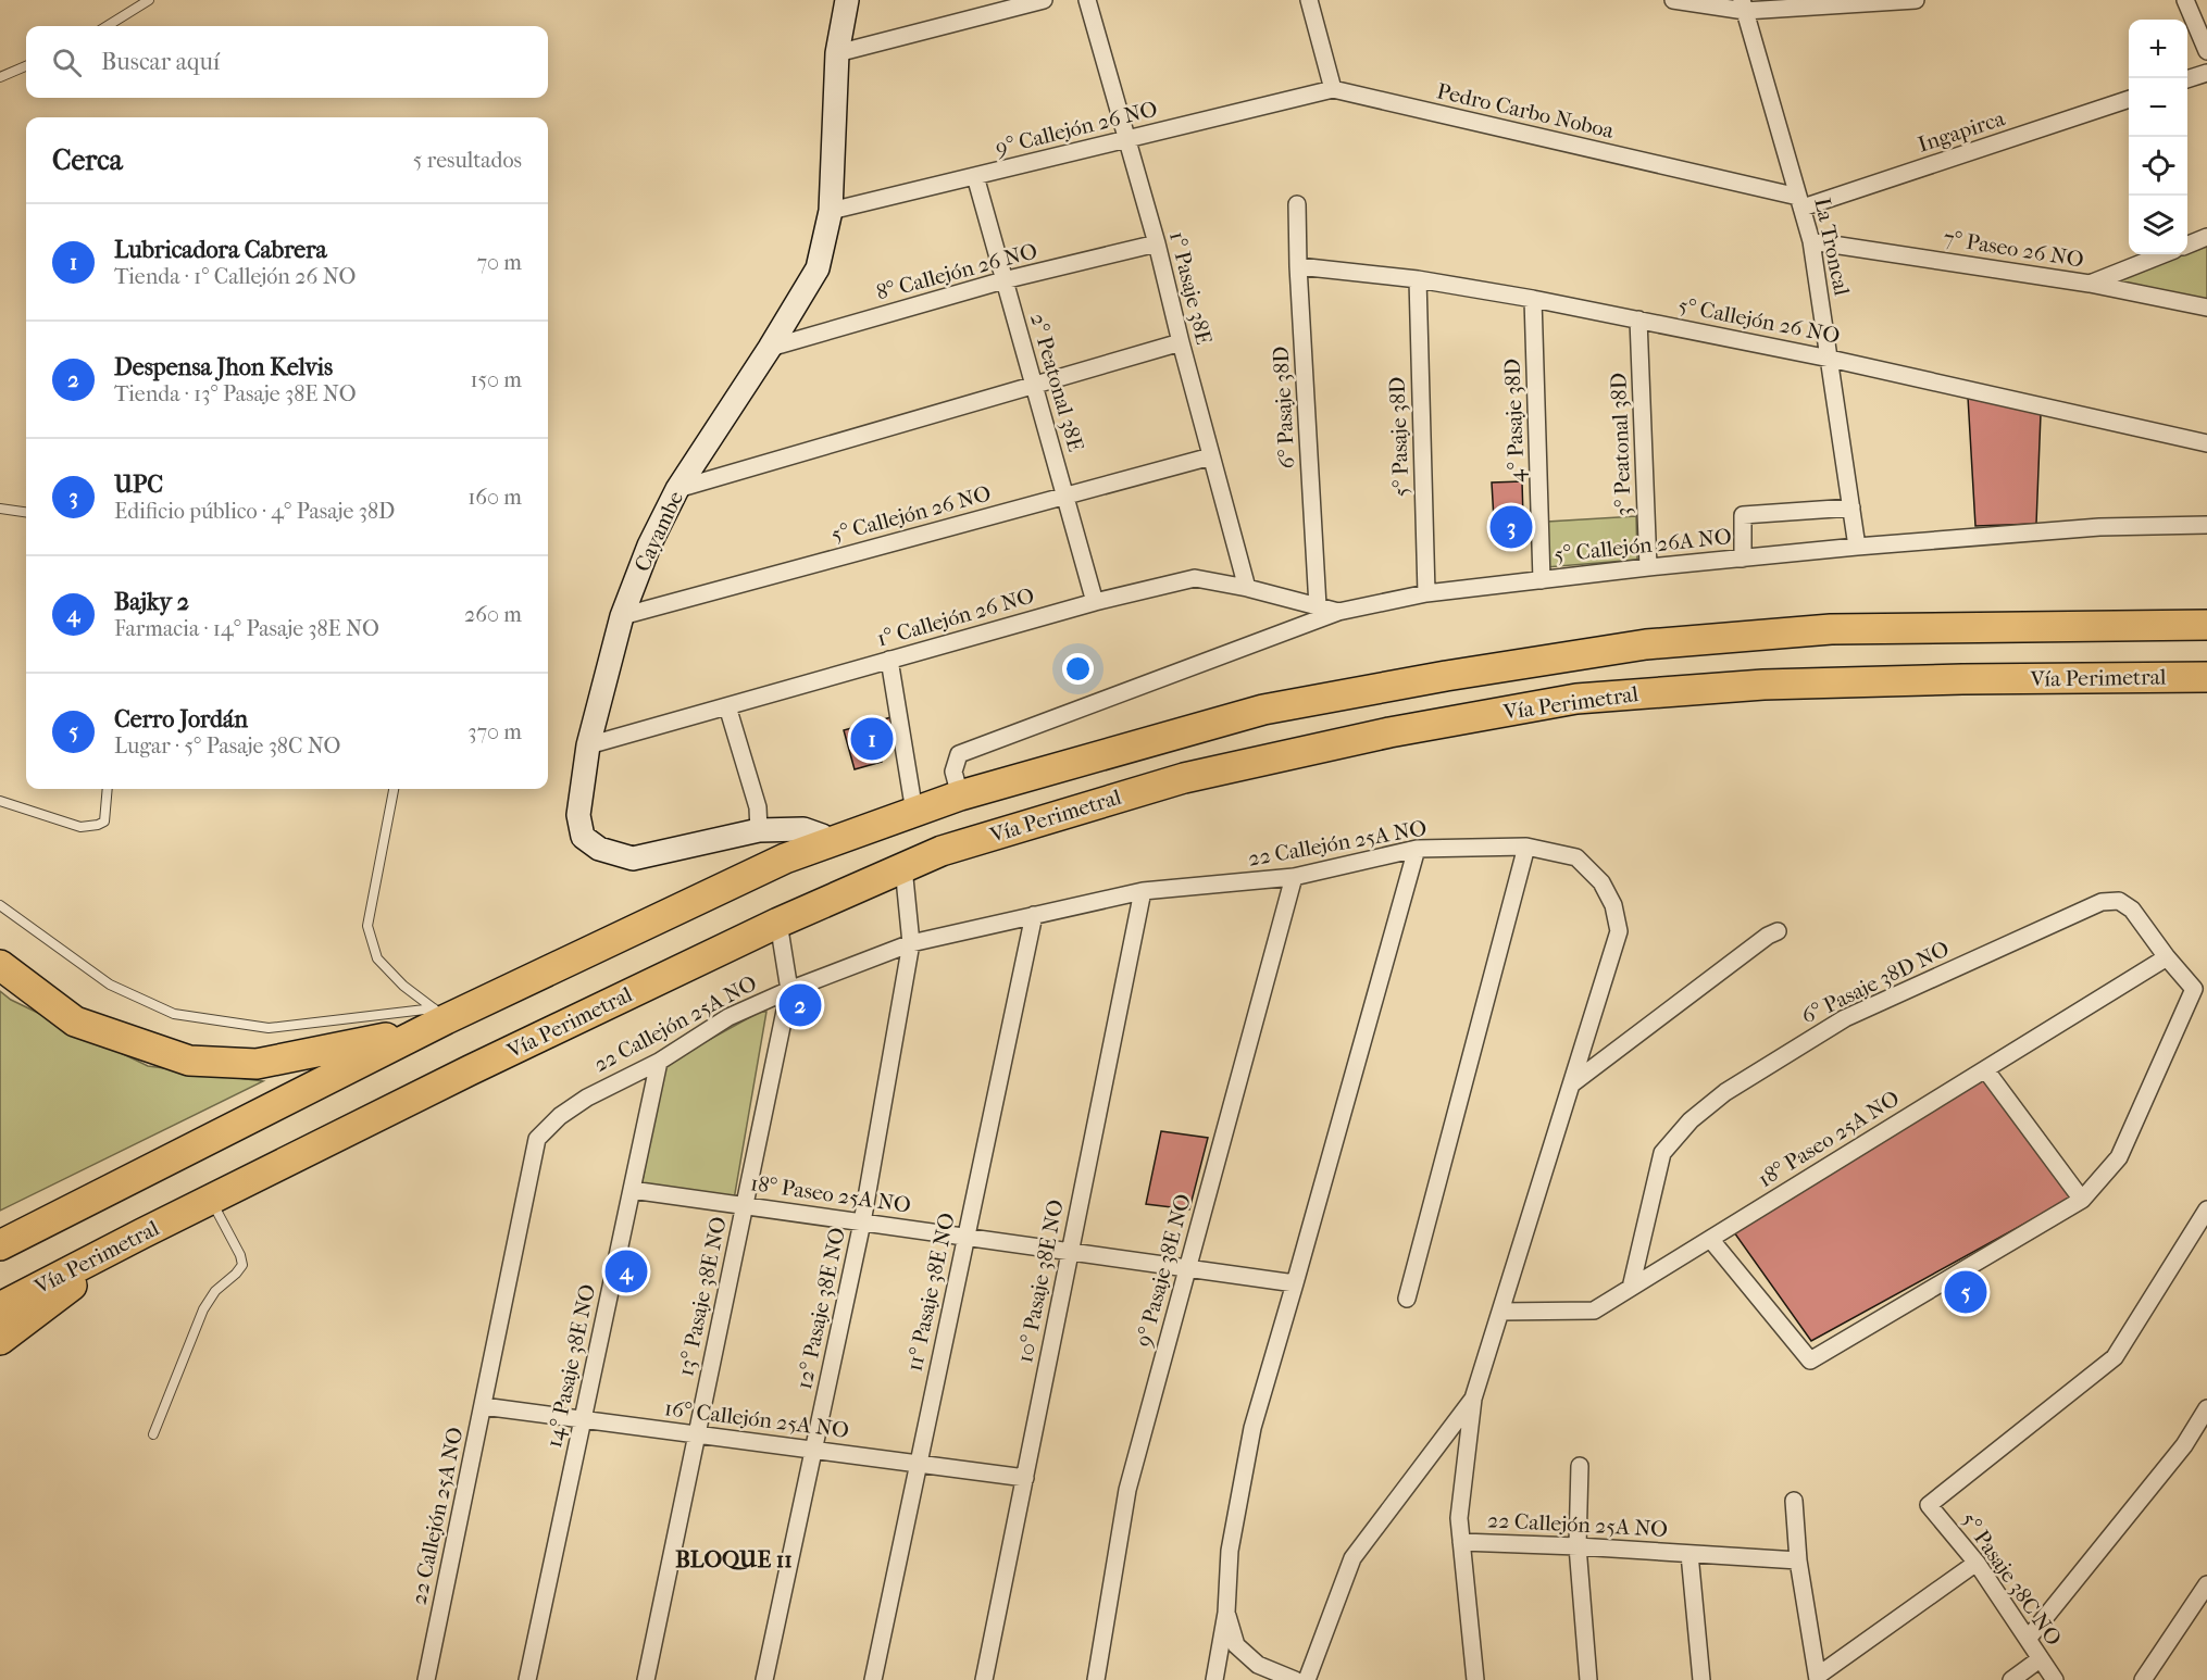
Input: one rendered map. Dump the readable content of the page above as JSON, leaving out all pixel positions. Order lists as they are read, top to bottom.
{
  "streets": {
    "highway": ["Vía Perimetral"],
    "street": [
      "Pedro Carbo Noboa",
      "9° Callejón 26 NO",
      "Ingapirca",
      "La Troncal",
      "7° Paseo 26 NO",
      "8° Callejón 26 NO",
      "1° Pasaje 38E",
      "5° Callejón 26 NO",
      "2° Peatonal 38E",
      "6° Pasaje 38D",
      "4° Pasaje 38D",
      "5° Pasaje 38D",
      "3° Peatonal 38D",
      "Cayambe",
      "5° Callejón 26A NO",
      "1° Callejón 26 NO",
      "22 Callejón 25A NO",
      "6° Pasaje 38D NO",
      "18° Paseo 25A NO",
      "9° Pasaje 38E NO",
      "10° Pasaje 38E NO",
      "11° Pasaje 38E NO",
      "13° Pasaje 38E NO",
      "12° Pasaje 38E NO",
      "14° Pasaje 38E NO",
      "16° Callejón 25A NO",
      "5° Pasaje 38C NO"
    ]
  },
  "crossings": [
    ["Pedro Carbo Noboa", "9° Callejón 26 NO"],
    ["Pedro Carbo Noboa", "Ingapirca"],
    ["Pedro Carbo Noboa", "La Troncal"],
    ["9° Callejón 26 NO", "1° Pasaje 38E"],
    ["9° Callejón 26 NO", "2° Peatonal 38E"],
    ["9° Callejón 26 NO", "Cayambe"],
    ["Ingapirca", "La Troncal"],
    ["La Troncal", "7° Paseo 26 NO"],
    ["La Troncal", "5° Callejón 26 NO"],
    ["La Troncal", "5° Callejón 26A NO"],
    ["8° Callejón 26 NO", "1° Pasaje 38E"],
    ["8° Callejón 26 NO", "2° Peatonal 38E"],
    ["8° Callejón 26 NO", "Cayambe"],
    ["1° Pasaje 38E", "5° Callejón 26 NO"],
    ["1° Pasaje 38E", "1° Callejón 26 NO"],
    ["5° Callejón 26 NO", "2° Peatonal 38E"],
    ["5° Callejón 26 NO", "6° Pasaje 38D"],
    ["5° Callejón 26 NO", "4° Pasaje 38D"],
    ["5° Callejón 26 NO", "5° Pasaje 38D"],
    ["5° Callejón 26 NO", "3° Peatonal 38D"],
    ["5° Callejón 26 NO", "Cayambe"],
    ["2° Peatonal 38E", "1° Callejón 26 NO"],
    ["6° Pasaje 38D", "1° Callejón 26 NO"],
    ["4° Pasaje 38D", "5° Callejón 26A NO"],
    ["5° Pasaje 38D", "5° Callejón 26A NO"],
    ["3° Peatonal 38D", "5° Callejón 26A NO"],
    ["Cayambe", "1° Callejón 26 NO"],
    ["Cayambe", "Vía Perimetral"],
    ["5° Callejón 26A NO", "1° Callejón 26 NO"],
    ["5° Callejón 26A NO", "Vía Perimetral"],
    ["Vía Perimetral", "13° Pasaje 38E NO"],
    ["Vía Perimetral", "12° Pasaje 38E NO"],
    ["22 Callejón 25A NO", "18° Paseo 25A NO"],
    ["22 Callejón 25A NO", "9° Pasaje 38E NO"],
    ["22 Callejón 25A NO", "10° Pasaje 38E NO"],
    ["22 Callejón 25A NO", "11° Pasaje 38E NO"],
    ["22 Callejón 25A NO", "13° Pasaje 38E NO"],
    ["22 Callejón 25A NO", "12° Pasaje 38E NO"],
    ["22 Callejón 25A NO", "14° Pasaje 38E NO"],
    ["22 Callejón 25A NO", "16° Callejón 25A NO"],
    ["6° Pasaje 38D NO", "18° Paseo 25A NO"],
    ["18° Paseo 25A NO", "9° Pasaje 38E NO"],
    ["18° Paseo 25A NO", "10° Pasaje 38E NO"],
    ["18° Paseo 25A NO", "11° Pasaje 38E NO"],
    ["18° Paseo 25A NO", "13° Pasaje 38E NO"],
    ["18° Paseo 25A NO", "12° Pasaje 38E NO"],
    ["18° Paseo 25A NO", "14° Pasaje 38E NO"],
    ["10° Pasaje 38E NO", "16° Callejón 25A NO"],
    ["11° Pasaje 38E NO", "16° Callejón 25A NO"],
    ["13° Pasaje 38E NO", "16° Callejón 25A NO"],
    ["12° Pasaje 38E NO", "16° Callejón 25A NO"],
    ["14° Pasaje 38E NO", "16° Callejón 25A NO"]
  ],
  "districts": ["BLOQUE 11"],
  "page": {
    "map_buttons": ["+", "−"],
    "search": "Buscar aquí",
    "heading": ["Cerca", "5 resultados"],
    "list": [
      {
        "mark": "1",
        "name": "Lubricadora Cabrera",
        "note": "Tienda · 1° Callejón 26 NO",
        "value": "70 m"
      },
      {
        "mark": "2",
        "name": "Despensa Jhon Kelvis",
        "note": "Tienda · 13° Pasaje 38E NO",
        "value": "150 m"
      },
      {
        "mark": "3",
        "name": "UPC",
        "note": "Edificio público · 4° Pasaje 38D",
        "value": "160 m"
      },
      {
        "mark": "4",
        "name": "Bajky 2",
        "note": "Farmacia · 14° Pasaje 38E NO",
        "value": "260 m"
      },
      {
        "mark": "5",
        "name": "Cerro Jordán",
        "note": "Lugar · 5° Pasaje 38C NO",
        "value": "370 m"
      }
    ],
    "pins": [
      "3",
      "1",
      "2",
      "4",
      "5"
    ]
  }
}
